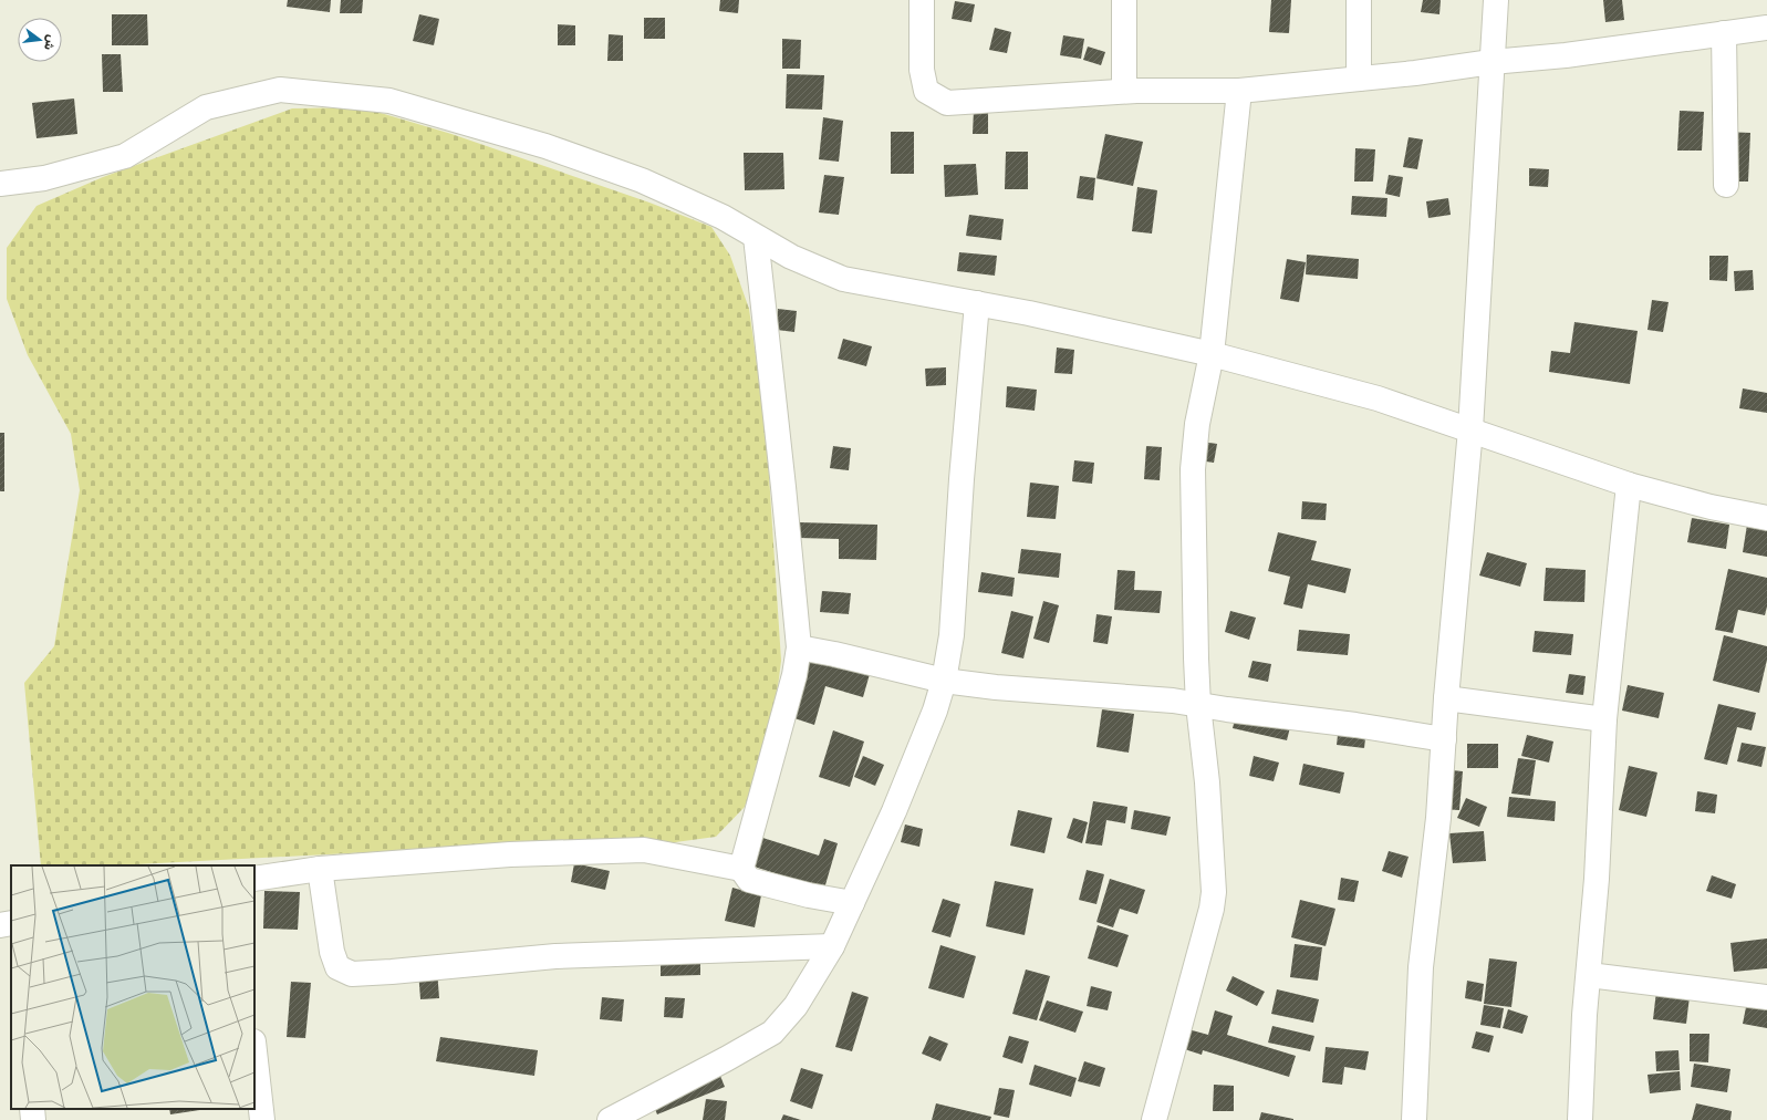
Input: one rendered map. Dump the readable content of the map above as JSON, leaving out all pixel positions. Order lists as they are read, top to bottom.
{
  "north": "right"
}
